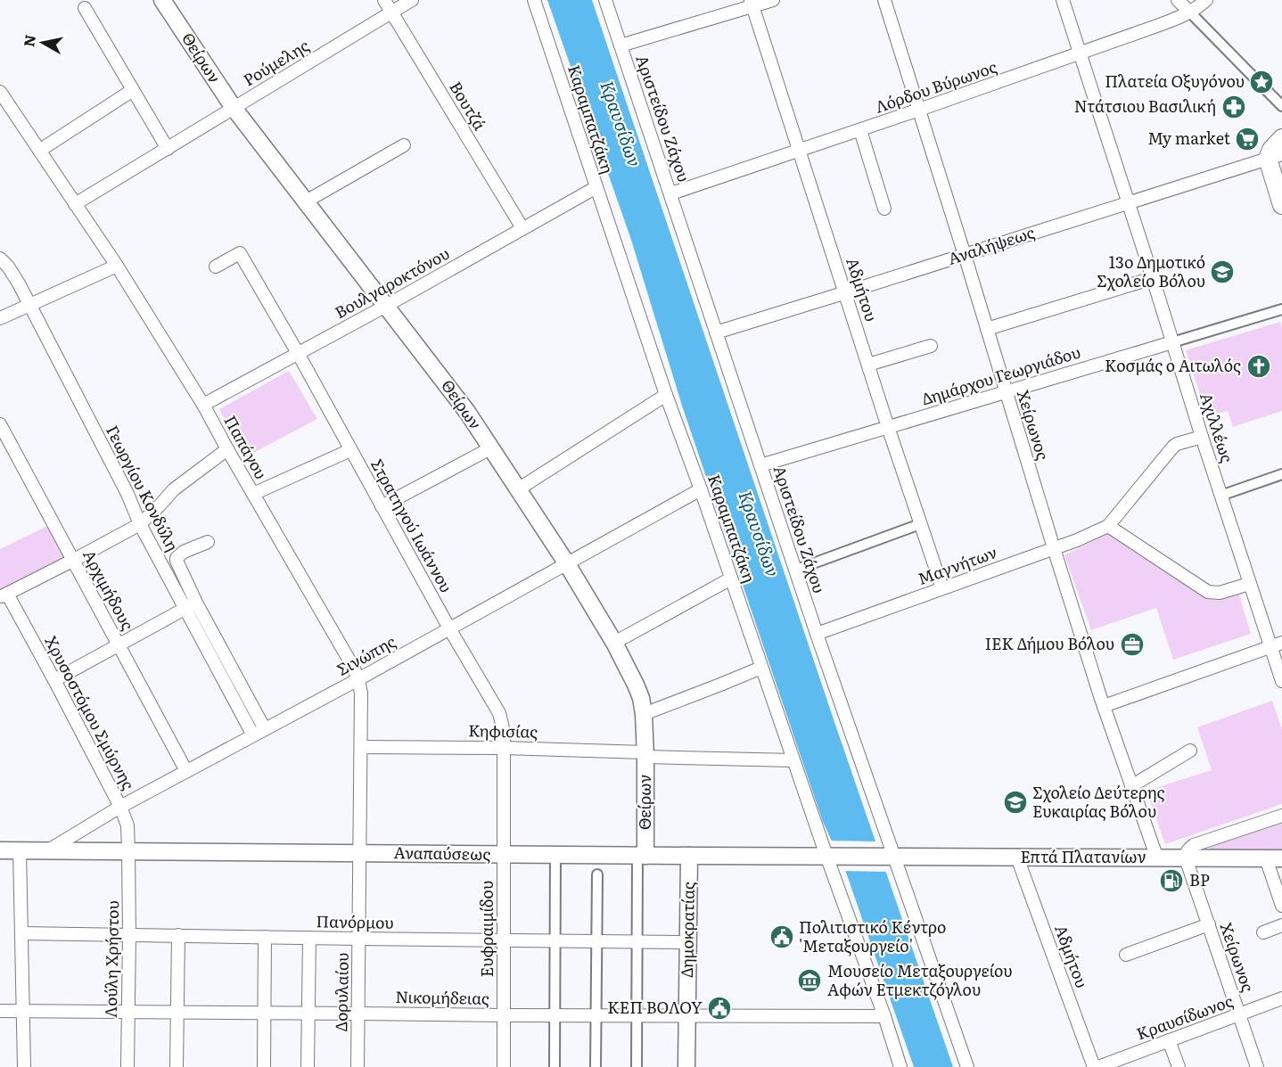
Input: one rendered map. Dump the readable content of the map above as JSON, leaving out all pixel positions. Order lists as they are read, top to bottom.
{
  "streets": {
    "street": [
      "Θείρων",
      "Ρούμελης",
      "Λόρδου Βύρωνος",
      "Βουτζά",
      "Αριστείδου Ζάχου",
      "Καραμπατζάκη",
      "Αναλήψεως",
      "Βουλγαροκτόνου",
      "Αδμήτου",
      "Δημάρχου Γεωργιάδου",
      "Χείρωνος",
      "Αχιλλέως",
      "Παπάγου",
      "Γεωργίου Κονδύλη",
      "Στρατηγού Ιωάννου",
      "Μαγνήτων",
      "Αρχιμήδους",
      "Σινώπης",
      "Χρυσοστόμου Σμύρνης",
      "Κηφισίας",
      "Αναπαύσεως",
      "Επτά Πλατανίων",
      "Πανόρμου",
      "Ευφραιμίδου",
      "Δημοκρατίας",
      "Λούλη Χρήστου",
      "Δορυλαίου",
      "Νικομήδειας",
      "Κραυσίδωνος"
    ]
  },
  "crossings": [
    ["Θείρων", "Ρούμελης"],
    ["Θείρων", "Βουλγαροκτόνου"],
    ["Θείρων", "Σινώπης"],
    ["Θείρων", "Κηφισίας"],
    ["Θείρων", "Αναπαύσεως"],
    ["Ρούμελης", "Βουτζά"],
    ["Ρούμελης", "Παπάγου"],
    ["Λόρδου Βύρωνος", "Αριστείδου Ζάχου"],
    ["Λόρδου Βύρωνος", "Αδμήτου"],
    ["Λόρδου Βύρωνος", "Χείρωνος"],
    ["Λόρδου Βύρωνος", "Αχιλλέως"],
    ["Βουτζά", "Βουλγαροκτόνου"],
    ["Αριστείδου Ζάχου", "Αναλήψεως"],
    ["Αριστείδου Ζάχου", "Δημάρχου Γεωργιάδου"],
    ["Αριστείδου Ζάχου", "Μαγνήτων"],
    ["Αριστείδου Ζάχου", "Αναπαύσεως"],
    ["Αριστείδου Ζάχου", "Επτά Πλατανίων"],
    ["Καραμπατζάκη", "Βουλγαροκτόνου"],
    ["Καραμπατζάκη", "Σινώπης"],
    ["Καραμπατζάκη", "Κηφισίας"],
    ["Καραμπατζάκη", "Αναπαύσεως"],
    ["Καραμπατζάκη", "Νικομήδειας"],
    ["Αναλήψεως", "Αδμήτου"],
    ["Αναλήψεως", "Χείρωνος"],
    ["Αναλήψεως", "Αχιλλέως"],
    ["Βουλγαροκτόνου", "Παπάγου"],
    ["Βουλγαροκτόνου", "Στρατηγού Ιωάννου"],
    ["Αδμήτου", "Δημάρχου Γεωργιάδου"],
    ["Αδμήτου", "Μαγνήτων"],
    ["Αδμήτου", "Επτά Πλατανίων"],
    ["Αδμήτου", "Κραυσίδωνος"],
    ["Δημάρχου Γεωργιάδου", "Χείρωνος"],
    ["Δημάρχου Γεωργιάδου", "Αχιλλέως"],
    ["Χείρωνος", "Μαγνήτων"],
    ["Χείρωνος", "Επτά Πλατανίων"],
    ["Χείρωνος", "Κραυσίδωνος"],
    ["Παπάγου", "Σινώπης"],
    ["Παπάγου", "Κηφισίας"],
    ["Παπάγου", "Αναπαύσεως"],
    ["Παπάγου", "Δορυλαίου"],
    ["Γεωργίου Κονδύλη", "Σινώπης"],
    ["Στρατηγού Ιωάννου", "Σινώπης"],
    ["Στρατηγού Ιωάννου", "Κηφισίας"],
    ["Στρατηγού Ιωάννου", "Αναπαύσεως"],
    ["Στρατηγού Ιωάννου", "Ευφραιμίδου"],
    ["Αρχιμήδους", "Σινώπης"],
    ["Σινώπης", "Χρυσοστόμου Σμύρνης"],
    ["Σινώπης", "Αναπαύσεως"],
    ["Χρυσοστόμου Σμύρνης", "Αναπαύσεως"],
    ["Χρυσοστόμου Σμύρνης", "Λούλη Χρήστου"],
    ["Αναπαύσεως", "Επτά Πλατανίων"],
    ["Αναπαύσεως", "Ευφραιμίδου"],
    ["Αναπαύσεως", "Δημοκρατίας"],
    ["Αναπαύσεως", "Λούλη Χρήστου"],
    ["Αναπαύσεως", "Δορυλαίου"],
    ["Πανόρμου", "Ευφραιμίδου"],
    ["Πανόρμου", "Δημοκρατίας"],
    ["Πανόρμου", "Λούλη Χρήστου"],
    ["Πανόρμου", "Δορυλαίου"],
    ["Ευφραιμίδου", "Νικομήδειας"],
    ["Δημοκρατίας", "Νικομήδειας"],
    ["Λούλη Χρήστου", "Νικομήδειας"],
    ["Δορυλαίου", "Νικομήδειας"]
  ],
  "water": ["Κραυσίδων"],
  "places": {
    "place": ["Πλατεία Οξυγόνου"],
    "pharmacy": ["Ντάτσιου Βασιλική"],
    "supermarket": ["My market"],
    "school or university": ["13o Δημοτικό Σχολείο Βόλου", "Σχολείο Δεύτερης Ευκαιρίας Βόλου"],
    "church": ["Κοσμάς ο Αιτωλός"],
    "office": ["ΙΕΚ Δήμου Βόλου"],
    "fuel station": ["BP"],
    "public building": ["Πολιτιστικό Κέντρο 'Μεταξουργείο'", "ΚΕΠ ΒΟΛΟΥ"],
    "museum": ["Μουσείο Μεταξουργείου Αφών Ετμεκτζόγλου"]
  },
  "north": "left"
}
